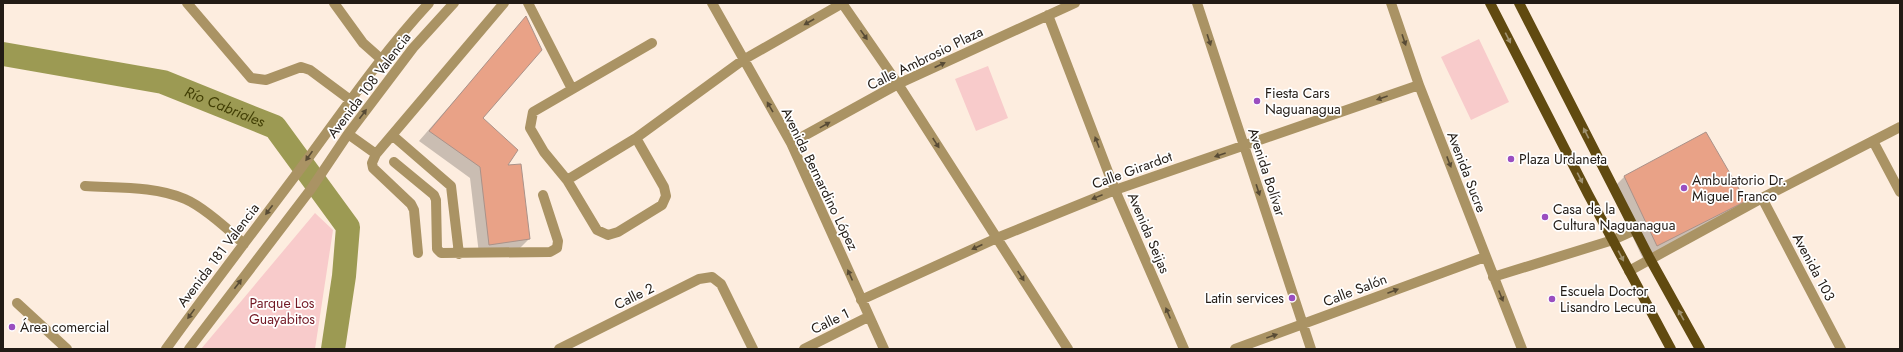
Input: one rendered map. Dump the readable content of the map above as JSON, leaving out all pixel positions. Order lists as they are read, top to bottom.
{
  "streets": {
    "street": [
      "Calle Ambrosio Plaza",
      "Avenida 108 Valencia",
      "Calle Girardot",
      "Avenida Bolívar",
      "Avenida Sucre",
      "Avenida Bernardino López",
      "Avenida Seijas",
      "Avenida 181 Valencia",
      "Avenida 103",
      "Calle Salón",
      "Calle 2",
      "Calle 1"
    ]
  },
  "crossings": [
    ["Calle Ambrosio Plaza", "Avenida Bernardino López"],
    ["Calle Ambrosio Plaza", "Avenida Seijas"],
    ["Avenida 108 Valencia", "Avenida 181 Valencia"],
    ["Calle Girardot", "Avenida Bolívar"],
    ["Calle Girardot", "Avenida Sucre"],
    ["Calle Girardot", "Avenida Bernardino López"],
    ["Calle Girardot", "Avenida Seijas"],
    ["Avenida Bolívar", "Calle Salón"],
    ["Avenida Sucre", "Calle Salón"],
    ["Avenida Bernardino López", "Calle 1"]
  ],
  "one_way": [
    "Calle Ambrosio Plaza",
    "Calle Girardot",
    "Avenida Bolívar",
    "Avenida Sucre",
    "Avenida Bernardino López",
    "Avenida Seijas",
    "Avenida 181 Valencia",
    "Calle Salón"
  ],
  "water": ["Río Cabriales"],
  "parks": ["Parque Los Guayabitos"],
  "places": [
    "Fiesta Cars Naguanagua",
    "Plaza Urdaneta",
    "Ambulatorio Dr. Miguel Franco",
    "Casa de la Cultura Naguanagua",
    "Latin services",
    "Escuela Doctor Lisandro Lecuna",
    "Área comercial"
  ]
}
